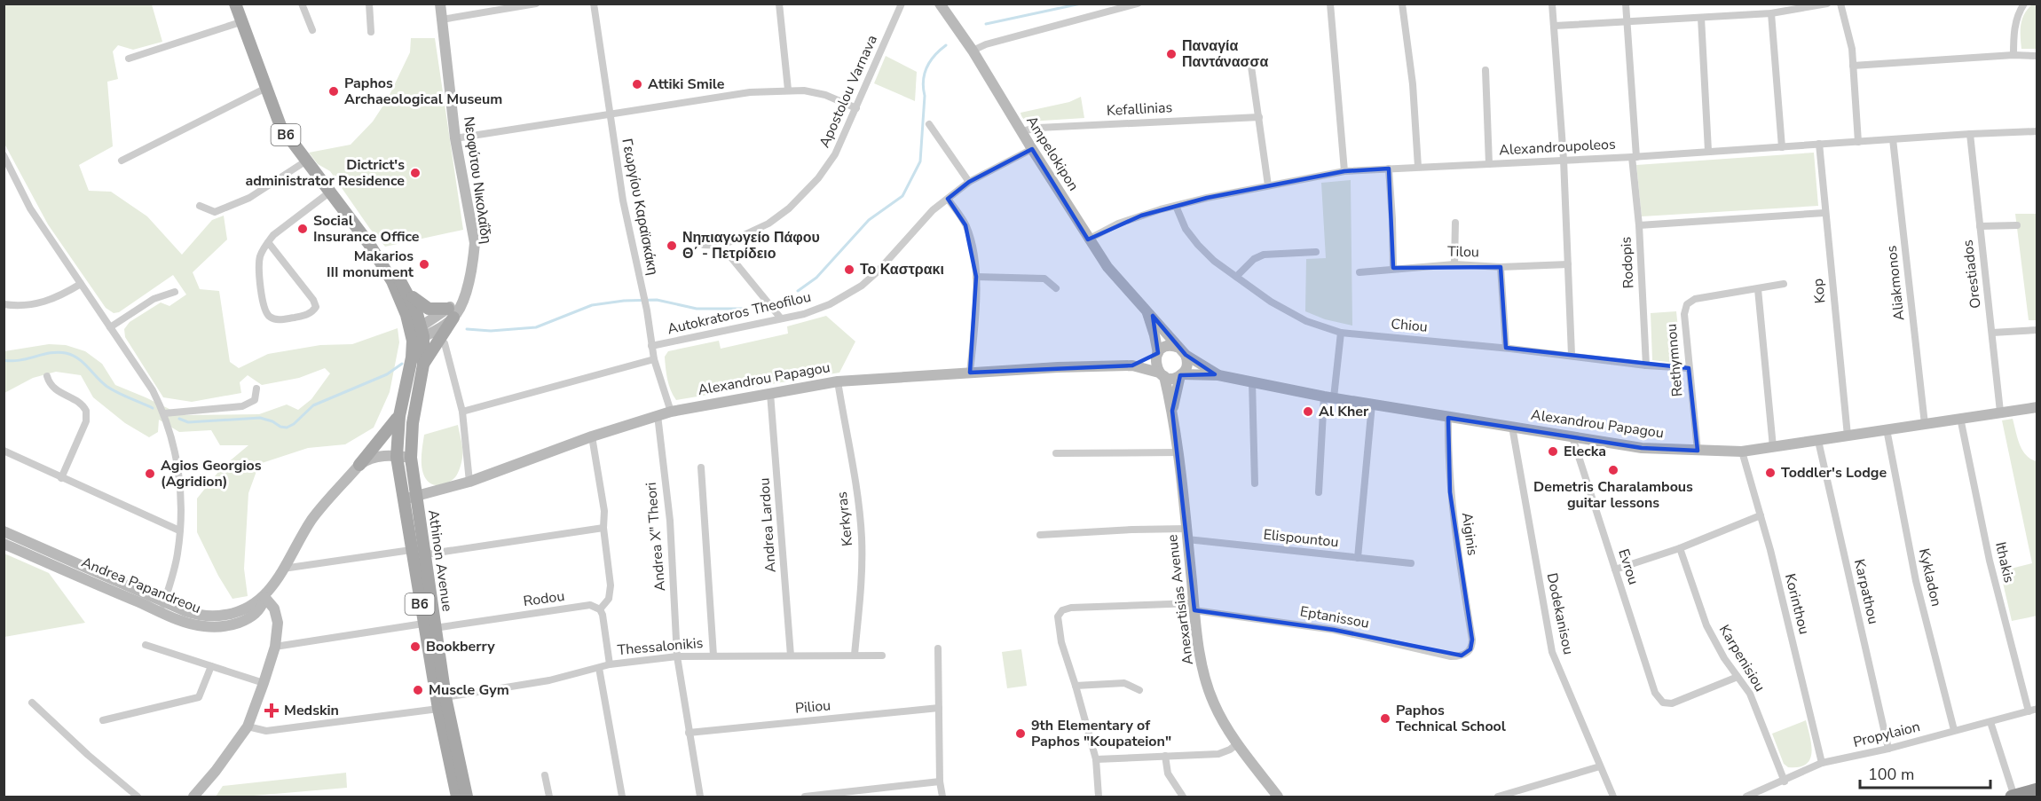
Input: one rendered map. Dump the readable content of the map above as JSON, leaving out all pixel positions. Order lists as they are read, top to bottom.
{
  "streets": {
    "main road": ["B6", "Athinon Avenue"],
    "street": [
      "Apostolou Varnava",
      "Kefallinias",
      "Alexandroupoleos",
      "Ampelokipon",
      "Νεοφύτου Νικολαΐδη",
      "Γεωργίου Καραϊσκάκη",
      "Tilou",
      "Rodopis",
      "Orestiados",
      "Aliakmonos",
      "Kop",
      "Autokratoros Theofilou",
      "Chiou",
      "Rethymnou",
      "Alexandrou Papagou",
      "Kerkyras",
      "Andrea Lardou",
      "Aiginis",
      "Andrea X\" Theori",
      "Elispountou",
      "Ithakis",
      "Evrou",
      "Kykladon",
      "Andrea Papandreou",
      "Karpathou",
      "Rodou",
      "Anexartisias Avenue",
      "Korinthou",
      "Dodekanisou",
      "Eptanissou",
      "Thessalonikis",
      "Karpenisiou",
      "Piliou",
      "Propylaion"
    ]
  },
  "crossings": [
    ["Kefallinias", "Ampelokipon"],
    ["B6", "Νεοφύτου Νικολαΐδη"],
    ["B6", "Athinon Avenue"],
    ["Alexandroupoleos", "Ampelokipon"],
    ["Alexandroupoleos", "Rodopis"],
    ["Alexandroupoleos", "Orestiados"],
    ["Alexandroupoleos", "Aliakmonos"],
    ["Alexandroupoleos", "Kop"],
    ["Alexandroupoleos", "Chiou"],
    ["Ampelokipon", "Autokratoros Theofilou"],
    ["Ampelokipon", "Alexandrou Papagou"],
    ["Ampelokipon", "Anexartisias Avenue"],
    ["Νεοφύτου Νικολαΐδη", "Athinon Avenue"],
    ["Γεωργίου Καραϊσκάκη", "Autokratoros Theofilou"],
    ["Γεωργίου Καραϊσκάκη", "Alexandrou Papagou"],
    ["Rodopis", "Chiou"],
    ["Orestiados", "Alexandrou Papagou"],
    ["Aliakmonos", "Alexandrou Papagou"],
    ["Kop", "Alexandrou Papagou"],
    ["Chiou", "Rethymnou"],
    ["Rethymnou", "Alexandrou Papagou"],
    ["Alexandrou Papagou", "Kerkyras"],
    ["Alexandrou Papagou", "Andrea Lardou"],
    ["Alexandrou Papagou", "Aiginis"],
    ["Alexandrou Papagou", "Andrea X\" Theori"],
    ["Alexandrou Papagou", "Athinon Avenue"],
    ["Alexandrou Papagou", "Ithakis"],
    ["Alexandrou Papagou", "Evrou"],
    ["Alexandrou Papagou", "Kykladon"],
    ["Alexandrou Papagou", "Karpathou"],
    ["Alexandrou Papagou", "Anexartisias Avenue"],
    ["Alexandrou Papagou", "Korinthou"],
    ["Alexandrou Papagou", "Dodekanisou"],
    ["Kerkyras", "Thessalonikis"],
    ["Andrea Lardou", "Thessalonikis"],
    ["Aiginis", "Eptanissou"],
    ["Andrea X\" Theori", "Thessalonikis"],
    ["Andrea X\" Theori", "Piliou"],
    ["Elispountou", "Anexartisias Avenue"],
    ["Athinon Avenue", "Rodou"],
    ["Athinon Avenue", "Thessalonikis"],
    ["Ithakis", "Propylaion"],
    ["Evrou", "Karpenisiou"],
    ["Kykladon", "Propylaion"],
    ["Karpathou", "Propylaion"],
    ["Anexartisias Avenue", "Eptanissou"],
    ["Korinthou", "Propylaion"],
    ["Karpenisiou", "Propylaion"]
  ],
  "places": {
    "other": [
      "Παναγία Παντάνασσα",
      "Attiki Smile",
      "Paphos Archaeological Museum",
      "Dictrict's administrator Residence",
      "Social Insurance Office",
      "Νηπιαγωγείο Πάφου Θ΄ - Πετρίδειο",
      "Makarios III monument",
      "Το Καστρακι",
      "Al Kher",
      "Elecka",
      "Demetris Charalambous guitar lessons",
      "Toddler's Lodge",
      "Agios Georgios (Agridion)",
      "Bookberry",
      "Muscle Gym",
      "Paphos Technical School",
      "9th Elementary of Paphos \"Koupateion\""
    ],
    "health": ["Medskin"]
  },
  "scale_bar": "100 m"
}
